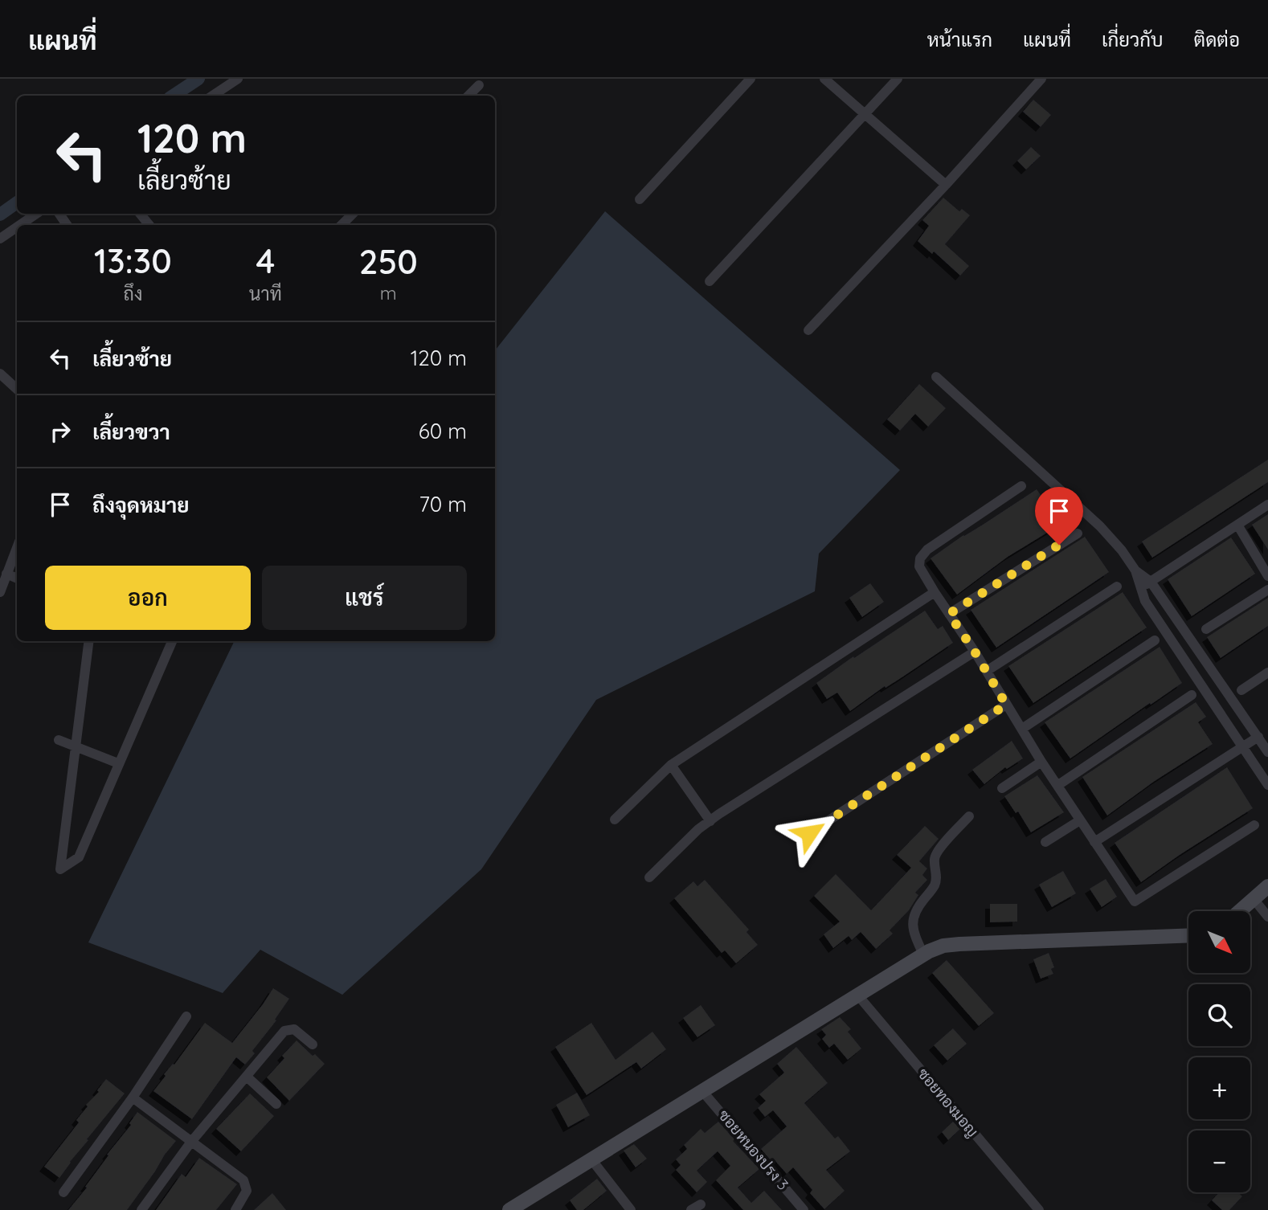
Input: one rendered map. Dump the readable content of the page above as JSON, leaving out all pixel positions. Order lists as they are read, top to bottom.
{
  "streets": {
    "street": ["ซอยทองมอญ", "ซอยหนองปรง 3"]
  },
  "north": "bottom right",
  "page": {
    "header": "แผนที่",
    "nav": [
      "หน้าแรก",
      "แผนที่",
      "เกี่ยวกับ",
      "ติดต่อ"
    ],
    "turn": ["120 m", "เลี้ยวซ้าย"],
    "eta": [
      "13:30",
      "ถึง",
      "4",
      "นาที",
      "250",
      "m"
    ],
    "list": [
      {
        "name": "เลี้ยวซ้าย",
        "value": "120 m"
      },
      {
        "name": "เลี้ยวขวา",
        "value": "60 m"
      },
      {
        "name": "ถึงจุดหมาย",
        "value": "70 m"
      }
    ],
    "buttons": ["ออก", "แชร์"],
    "map_buttons": ["+", "−"]
  }
}
